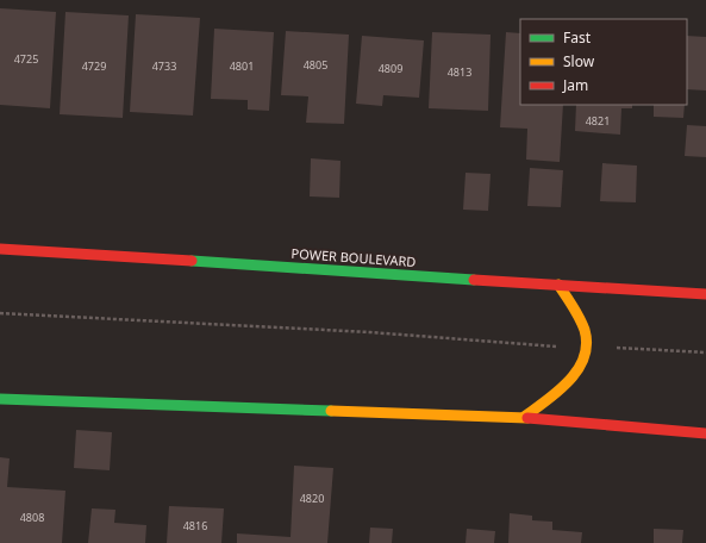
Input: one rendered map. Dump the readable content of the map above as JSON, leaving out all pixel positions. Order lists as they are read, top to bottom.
{
  "streets": {
    "street": ["POWER BOULEVARD"]
  },
  "house_numbers": [
    "4725",
    "4805",
    "4729",
    "4733",
    "4801",
    "4809",
    "4813",
    "4821",
    "4820",
    "4808",
    "4816"
  ],
  "legend": ["Fast", "Slow", "Jam"]
}
